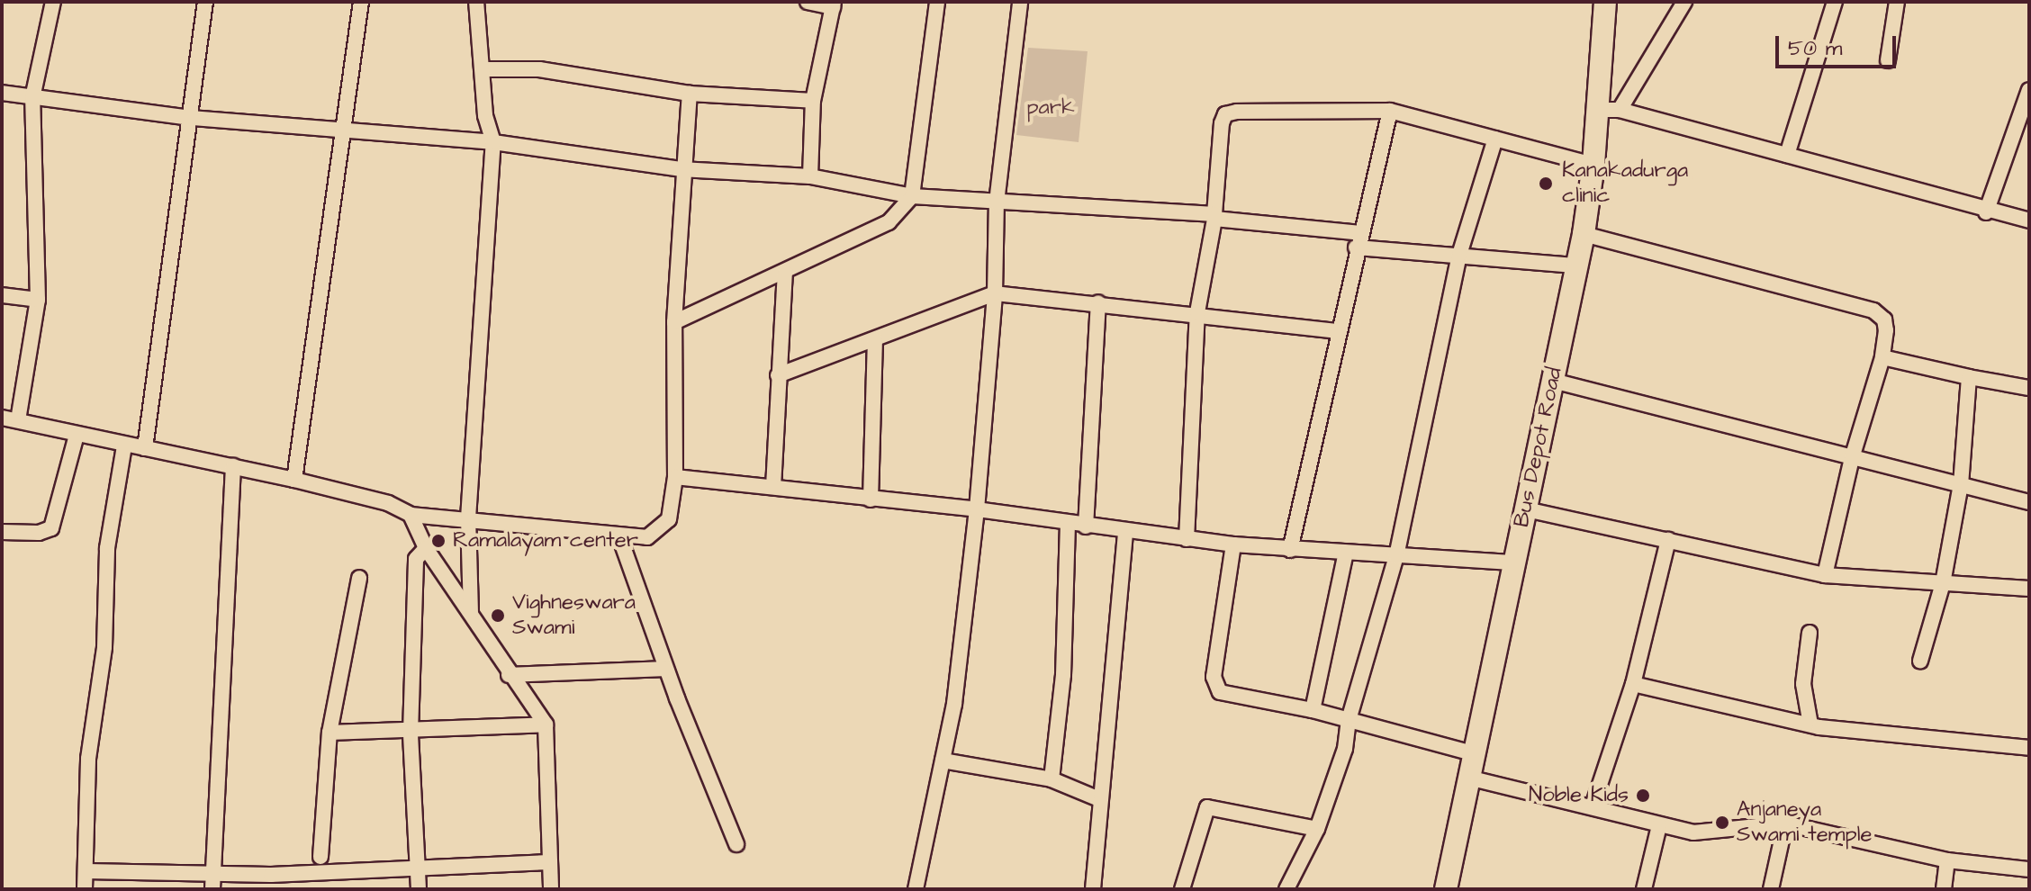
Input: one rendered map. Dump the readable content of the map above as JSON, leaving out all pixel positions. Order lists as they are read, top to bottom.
{
  "streets": {
    "street": ["Bus Depot Road"]
  },
  "parks": ["park"],
  "places": [
    "Kanakadurga clinic",
    "Ramalayam center",
    "Vighneswara Swami",
    "Noble Kids",
    "Anjaneya Swami temple"
  ],
  "scale_bar": "50 m"
}
